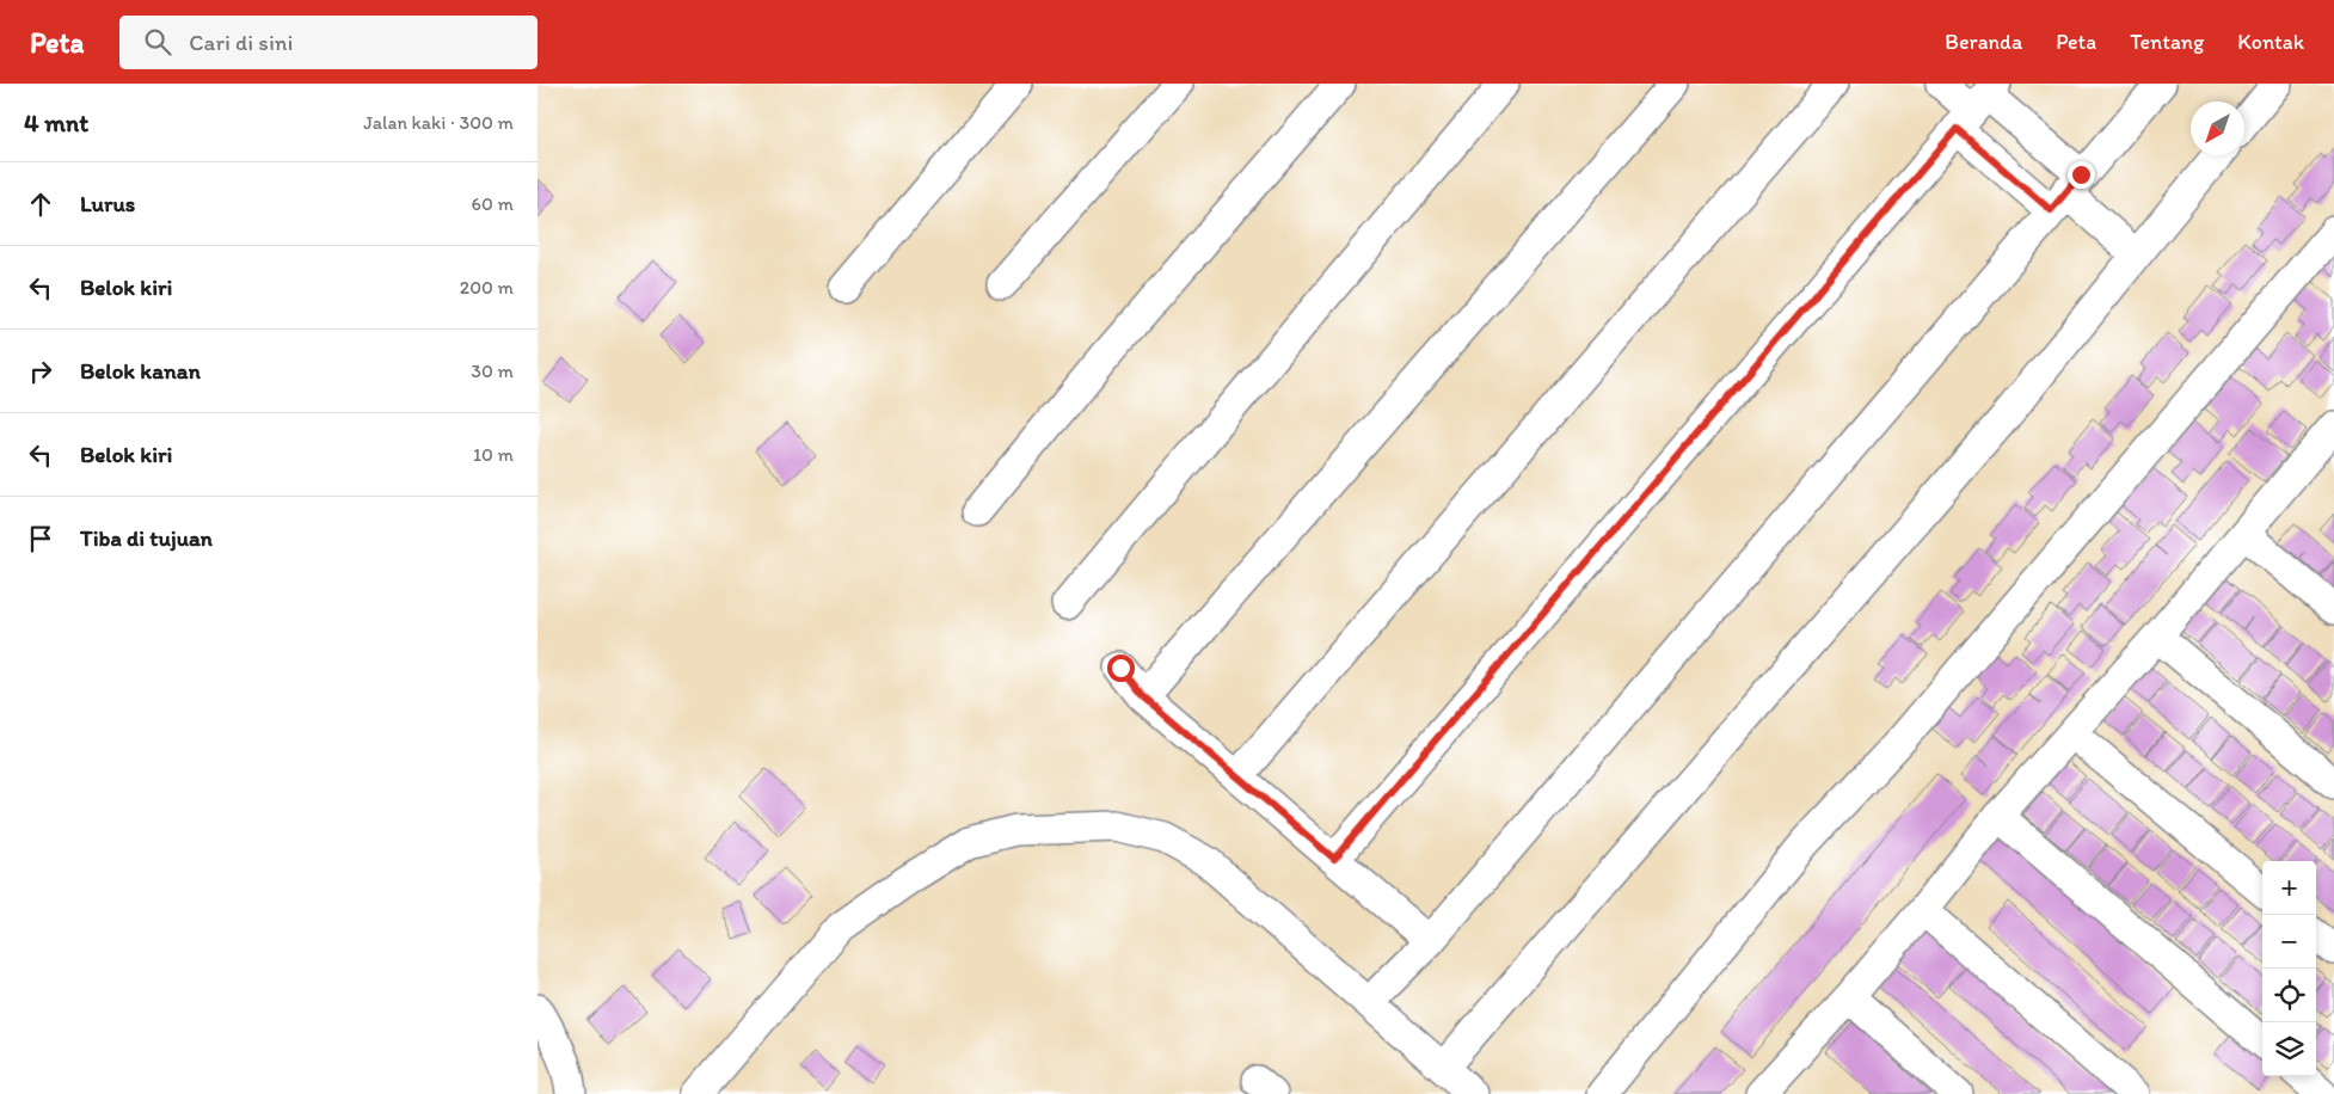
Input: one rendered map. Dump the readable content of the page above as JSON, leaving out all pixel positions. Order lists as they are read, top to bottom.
{
  "north": "bottom left",
  "page": {
    "header": "Peta",
    "search": "Cari di sini",
    "nav": [
      "Beranda",
      "Peta",
      "Tentang",
      "Kontak"
    ],
    "heading": ["4 mnt", "Jalan kaki · 300 m"],
    "list": [
      ["Lurus", "60 m"],
      ["Belok kiri", "200 m"],
      ["Belok kanan", "30 m"],
      ["Belok kiri", "10 m"],
      "Tiba di tujuan"
    ],
    "map_buttons": ["+", "−"]
  }
}
